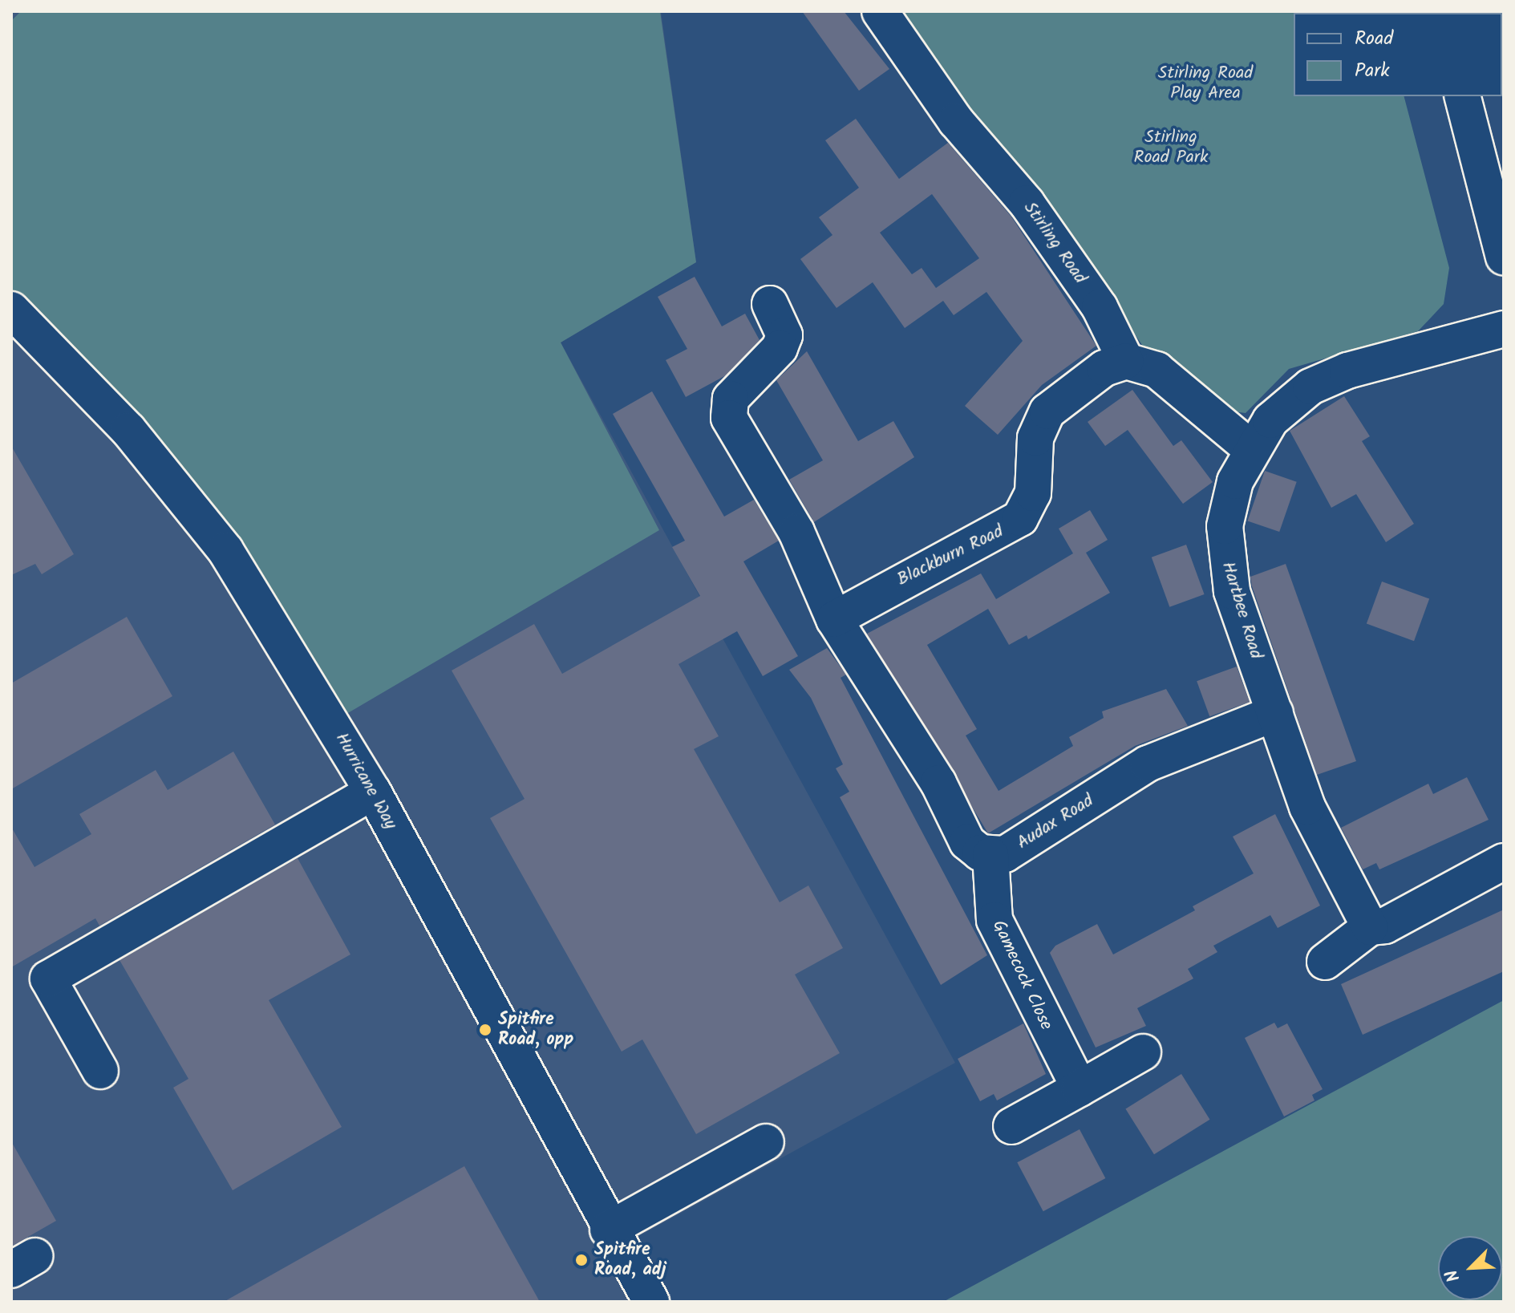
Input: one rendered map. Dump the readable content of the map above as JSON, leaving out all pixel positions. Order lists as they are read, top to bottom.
{
  "streets": {
    "street": [
      "Stirling Road",
      "Blackburn Road",
      "Hartbee Road",
      "Hurricane Way",
      "Audax Road",
      "Gamecock Close"
    ]
  },
  "crossings": [
    ["Stirling Road", "Blackburn Road"],
    ["Hartbee Road", "Audax Road"],
    ["Audax Road", "Gamecock Close"]
  ],
  "parks": ["Stirling Road Play Area", "Stirling Road Park"],
  "places": ["Spitfire Road, opp", "Spitfire Road, adj"],
  "legend": ["Road", "Park"],
  "north": "bottom left"
}
